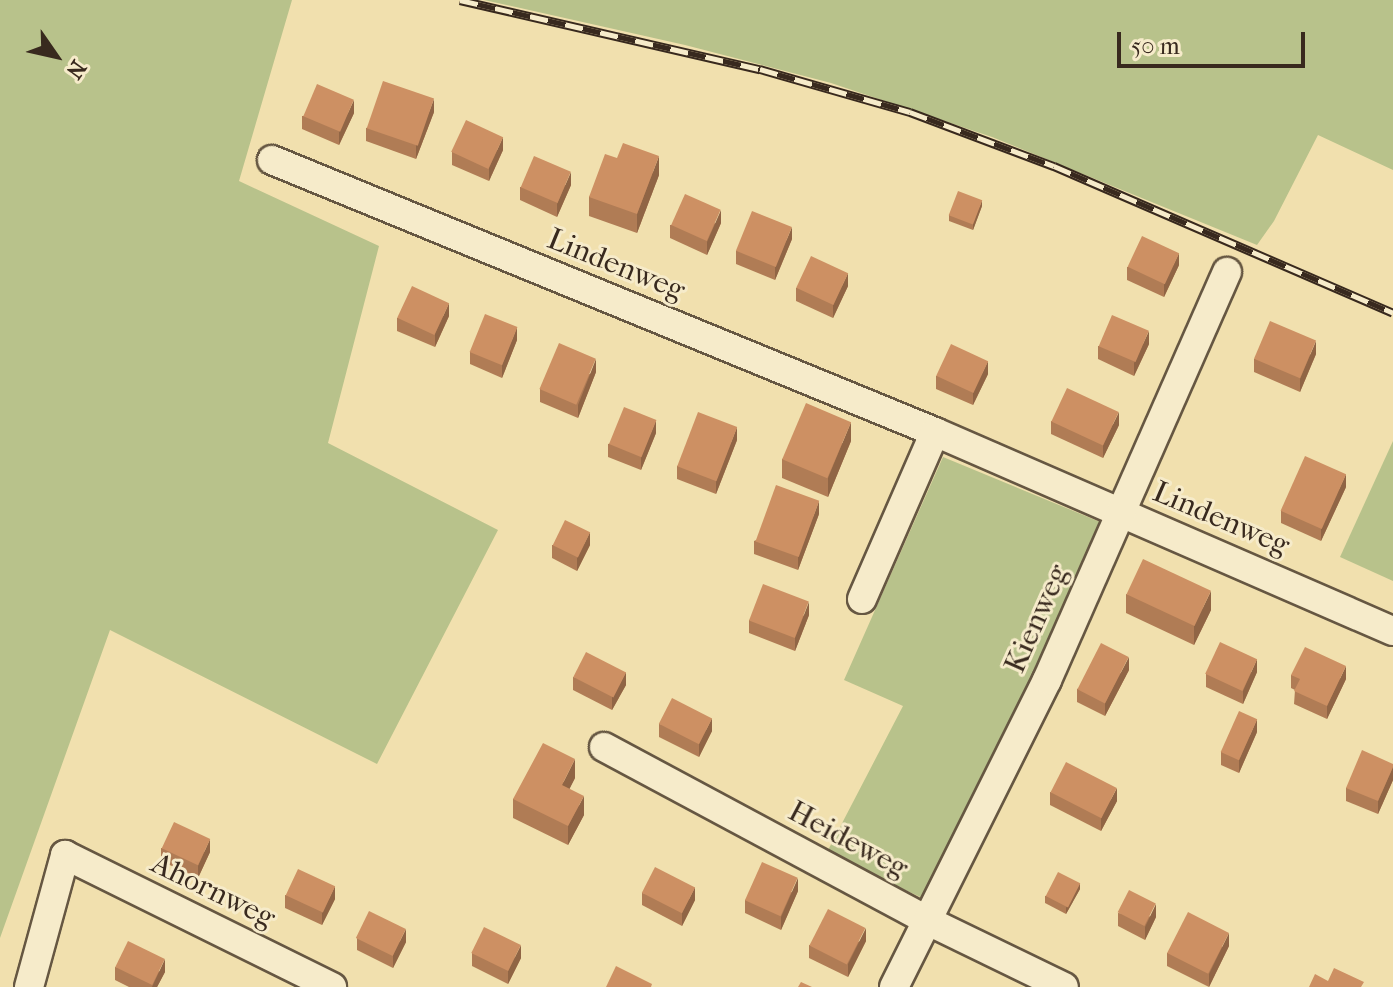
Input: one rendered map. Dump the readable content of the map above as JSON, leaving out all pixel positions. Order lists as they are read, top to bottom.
{
  "streets": {
    "street": [
      "Lindenweg",
      "Kienweg",
      "Heideweg",
      "Ahornweg"
    ]
  },
  "crossings": [
    ["Lindenweg", "Kienweg"],
    ["Kienweg", "Heideweg"]
  ],
  "scale_bar": "50 m",
  "north": "bottom right"
}
